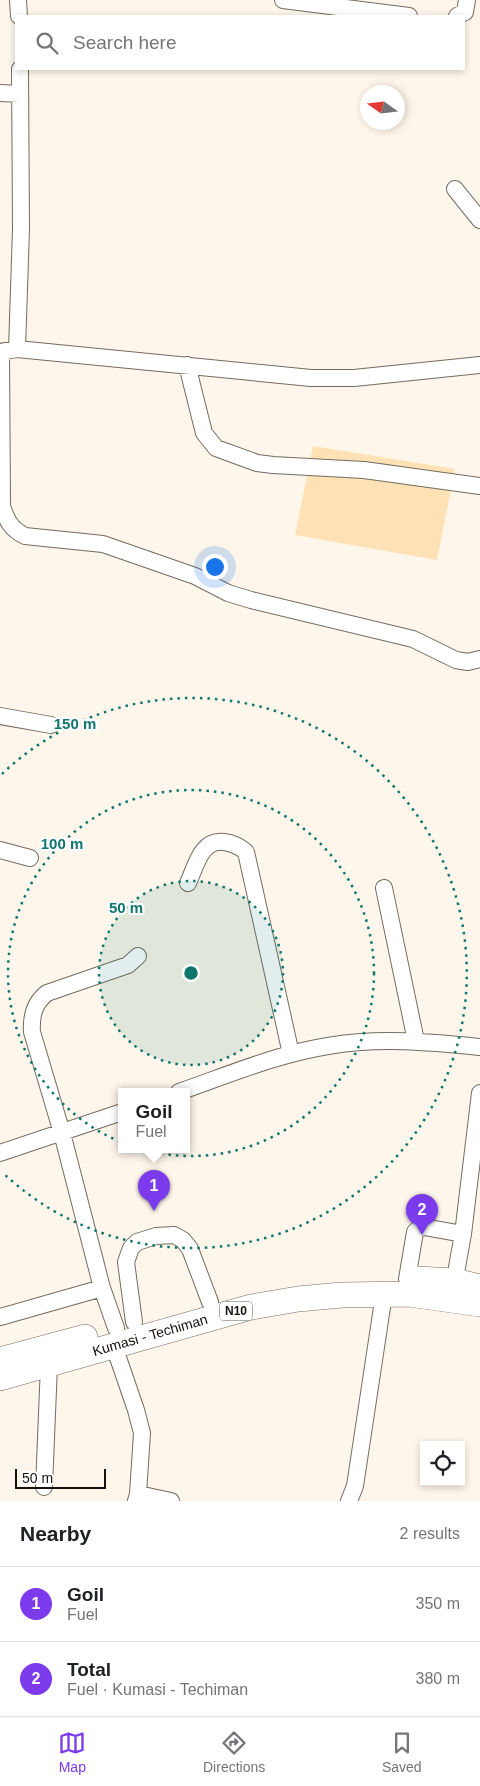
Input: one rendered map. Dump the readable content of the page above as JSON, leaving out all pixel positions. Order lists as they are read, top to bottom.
{
  "streets": {
    "highway": ["N10", "Kumasi - Techiman"]
  },
  "crossings": [
    ["N10", "Kumasi - Techiman"]
  ],
  "scale_bar": "50 m",
  "north": "left",
  "page": {
    "search": "Search here",
    "popup": ["Goil", "Fuel"],
    "pins": ["1", "2"],
    "scale": "50 m",
    "heading": ["Nearby", "2 results"],
    "list": [
      {
        "mark": "1",
        "name": "Goil",
        "note": "Fuel",
        "value": "350 m"
      },
      {
        "mark": "2",
        "name": "Total",
        "note": "Fuel · Kumasi - Techiman",
        "value": "380 m"
      }
    ],
    "nav": ["Map", "Directions", "Saved"]
  },
  "rings": ["150 m", "100 m", "50 m"]
}
